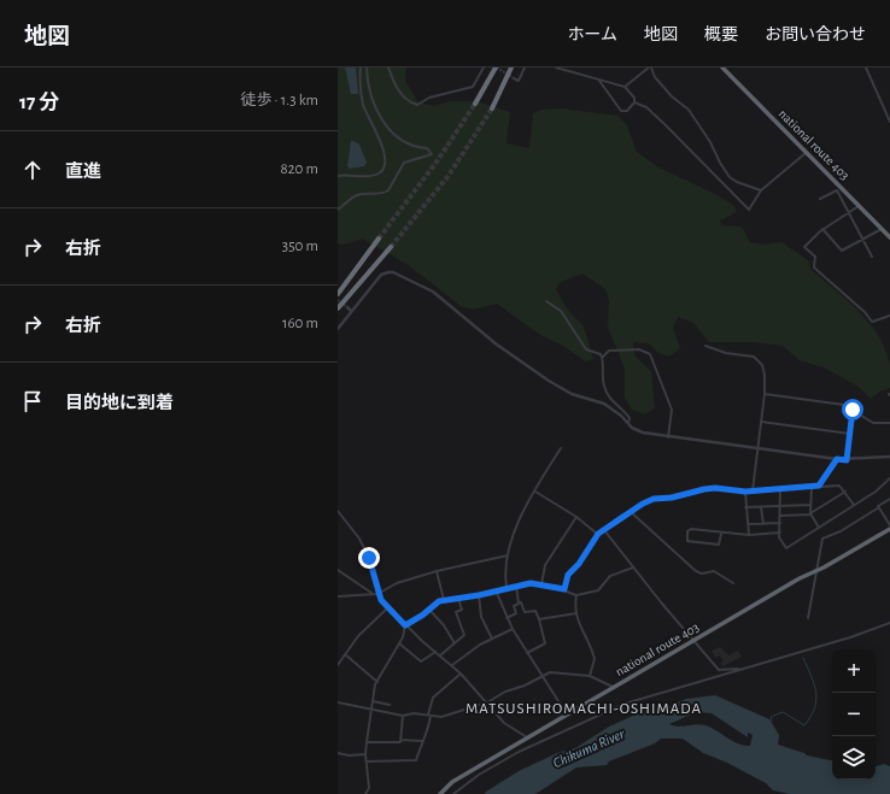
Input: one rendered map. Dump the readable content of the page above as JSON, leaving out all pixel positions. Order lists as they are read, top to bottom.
{
  "streets": {
    "highway": ["national route 403"]
  },
  "districts": ["MATSUSHIROMACHI-OSHIMADA"],
  "water": ["Chikuma River"],
  "page": {
    "header": "地図",
    "nav": [
      "ホーム",
      "地図",
      "概要",
      "お問い合わせ"
    ],
    "heading": ["17 分", "徒歩 · 1.3 km"],
    "list": [
      ["直進", "820 m"],
      ["右折", "350 m"],
      ["右折", "160 m"],
      "目的地に到着"
    ],
    "map_buttons": ["+", "−"]
  }
}
